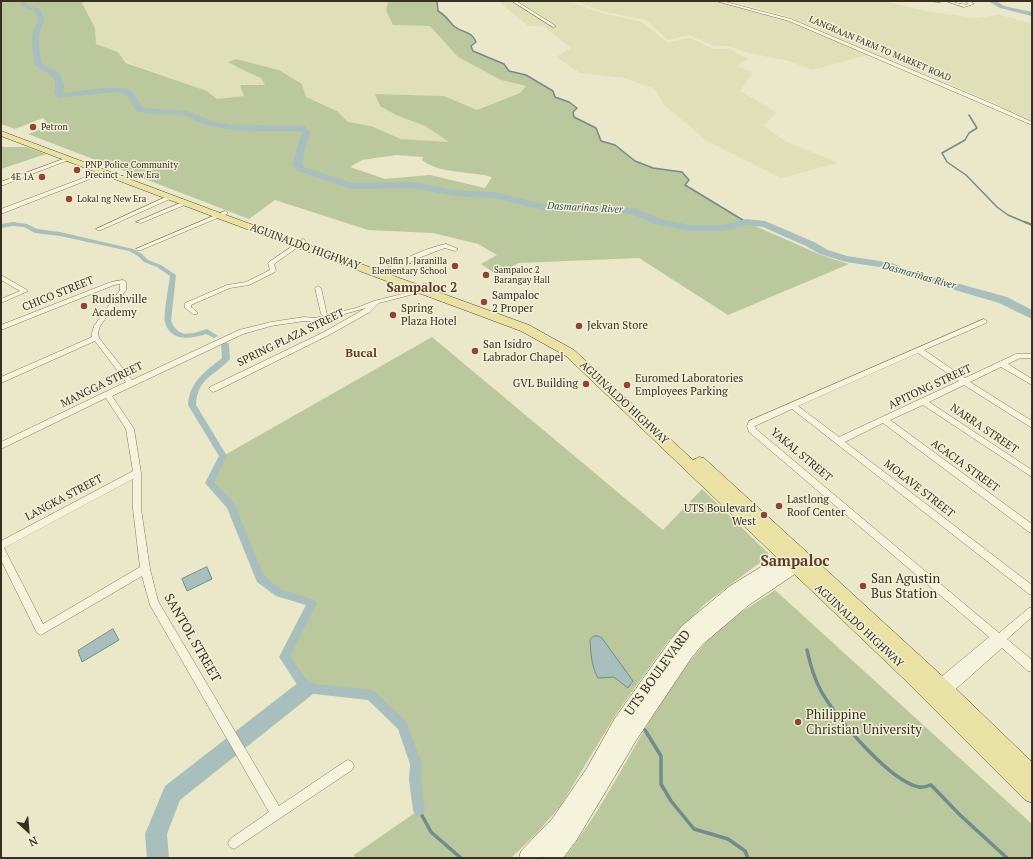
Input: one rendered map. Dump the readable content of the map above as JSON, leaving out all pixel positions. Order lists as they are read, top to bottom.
{
  "streets": {
    "main road": ["AGUINALDO HIGHWAY", "UTS BOULEVARD"],
    "street": [
      "LANGKAAN FARM TO MARKET ROAD",
      "CHICO STREET",
      "SPRING PLAZA STREET",
      "MANGGA STREET",
      "APITONG STREET",
      "NARRA STREET",
      "YAKAL STREET",
      "ACACIA STREET",
      "MOLAVE STREET",
      "LANGKA STREET",
      "SANTOL STREET"
    ]
  },
  "crossings": [
    ["AGUINALDO HIGHWAY", "UTS BOULEVARD"],
    ["MANGGA STREET", "SANTOL STREET"],
    ["APITONG STREET", "NARRA STREET"],
    ["APITONG STREET", "ACACIA STREET"],
    ["APITONG STREET", "MOLAVE STREET"],
    ["YAKAL STREET", "MOLAVE STREET"],
    ["LANGKA STREET", "SANTOL STREET"]
  ],
  "districts": ["Sampaloc 2", "Bucal", "Sampaloc"],
  "water": ["Dasmariñas River"],
  "places": [
    "Petron",
    "PNP Police Community Precinct - New Era",
    "4E 1A",
    "Lokal ng New Era",
    "Delfin J. Jaranilla Elementary School",
    "Sampaloc 2 Barangay Hall",
    "Sampaloc 2 Proper",
    "Rudishville Academy",
    "Spring Plaza Hotel",
    "Jekvan Store",
    "San Isidro Labrador Chapel",
    "GVL Building",
    "Euromed Laboratories Employees Parking",
    "Lastlong Roof Center",
    "UTS Boulevard West",
    "San Agustin Bus Station",
    "Philippine Christian University"
  ],
  "north": "bottom right"
}
